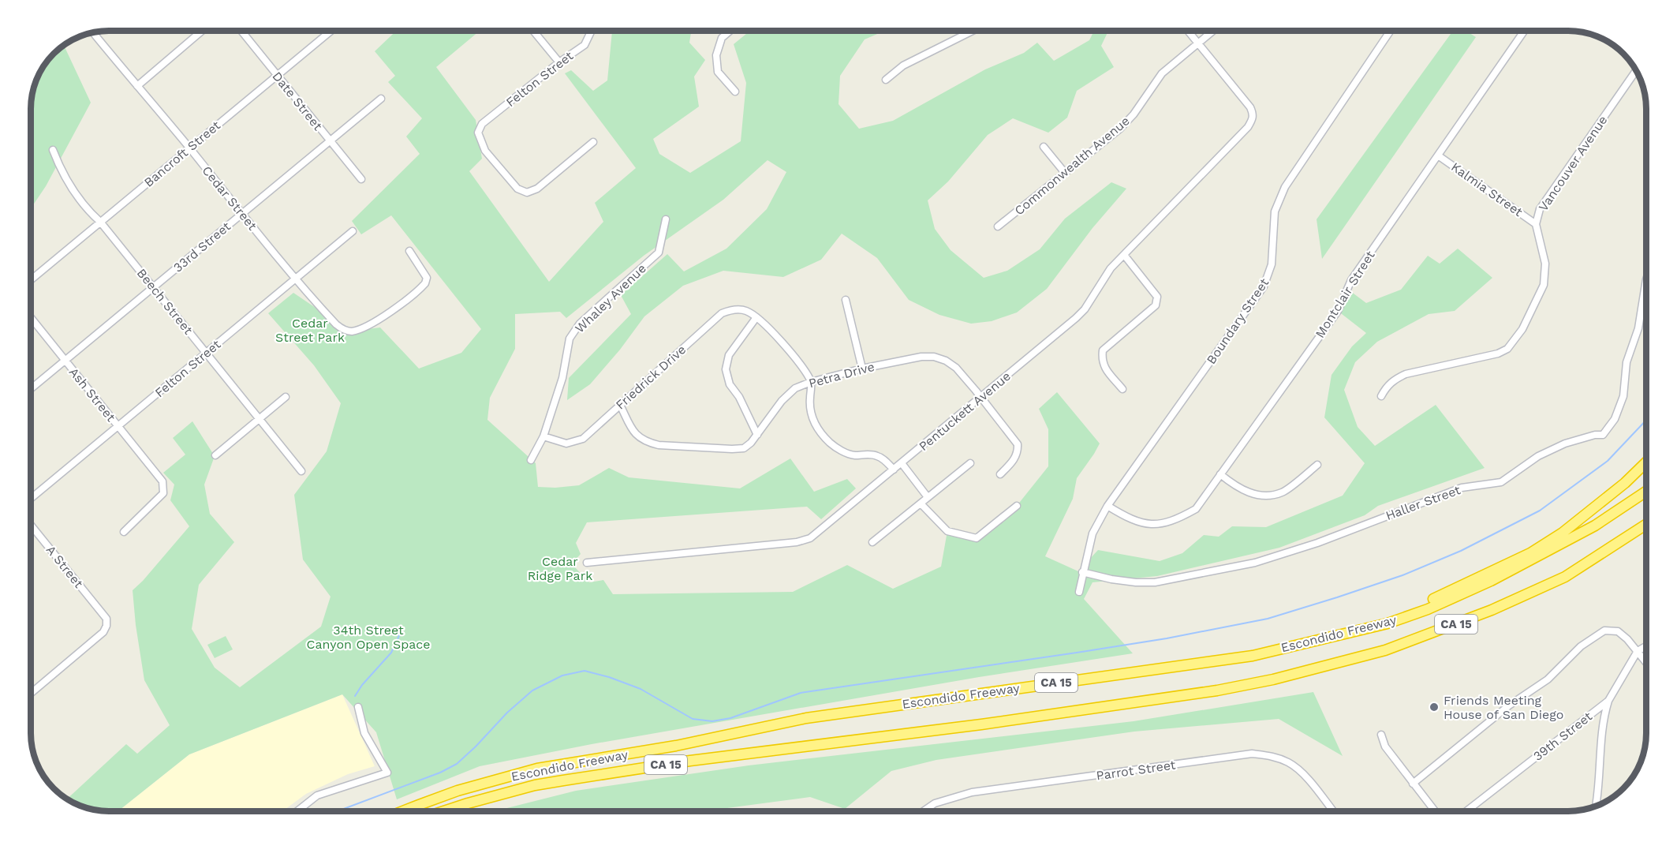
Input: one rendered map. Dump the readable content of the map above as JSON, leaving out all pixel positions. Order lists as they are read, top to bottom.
{
  "streets": {
    "highway": ["CA 15", "Escondido Freeway"],
    "street": [
      "Felton Street",
      "Date Street",
      "Bancroft Street",
      "Vancouver Avenue",
      "Commonwealth Avenue",
      "Kalmia Street",
      "Cedar Street",
      "33rd Street",
      "Montclair Street",
      "Whaley Avenue",
      "Beech Street",
      "Boundary Street",
      "Petra Drive",
      "Friedrick Drive",
      "Ash Street",
      "Pentuckett Avenue",
      "Haller Street",
      "A Street",
      "39th Street",
      "Parrot Street"
    ]
  },
  "crossings": [
    ["Felton Street", "Cedar Street"],
    ["Felton Street", "Beech Street"],
    ["Felton Street", "Ash Street"],
    ["Date Street", "Bancroft Street"],
    ["Date Street", "33rd Street"],
    ["Bancroft Street", "Cedar Street"],
    ["Bancroft Street", "Beech Street"],
    ["Vancouver Avenue", "Kalmia Street"],
    ["Commonwealth Avenue", "Pentuckett Avenue"],
    ["Kalmia Street", "Montclair Street"],
    ["Cedar Street", "33rd Street"],
    ["33rd Street", "Beech Street"],
    ["33rd Street", "Ash Street"],
    ["Montclair Street", "Boundary Street"],
    ["Whaley Avenue", "Friedrick Drive"],
    ["Boundary Street", "Haller Street"],
    ["Petra Drive", "Friedrick Drive"],
    ["Petra Drive", "Pentuckett Avenue"]
  ],
  "parks": ["Cedar Street Park", "Cedar Ridge Park", "34th Street Canyon Open Space"],
  "places": ["Friends Meeting House of San Diego"]
}
